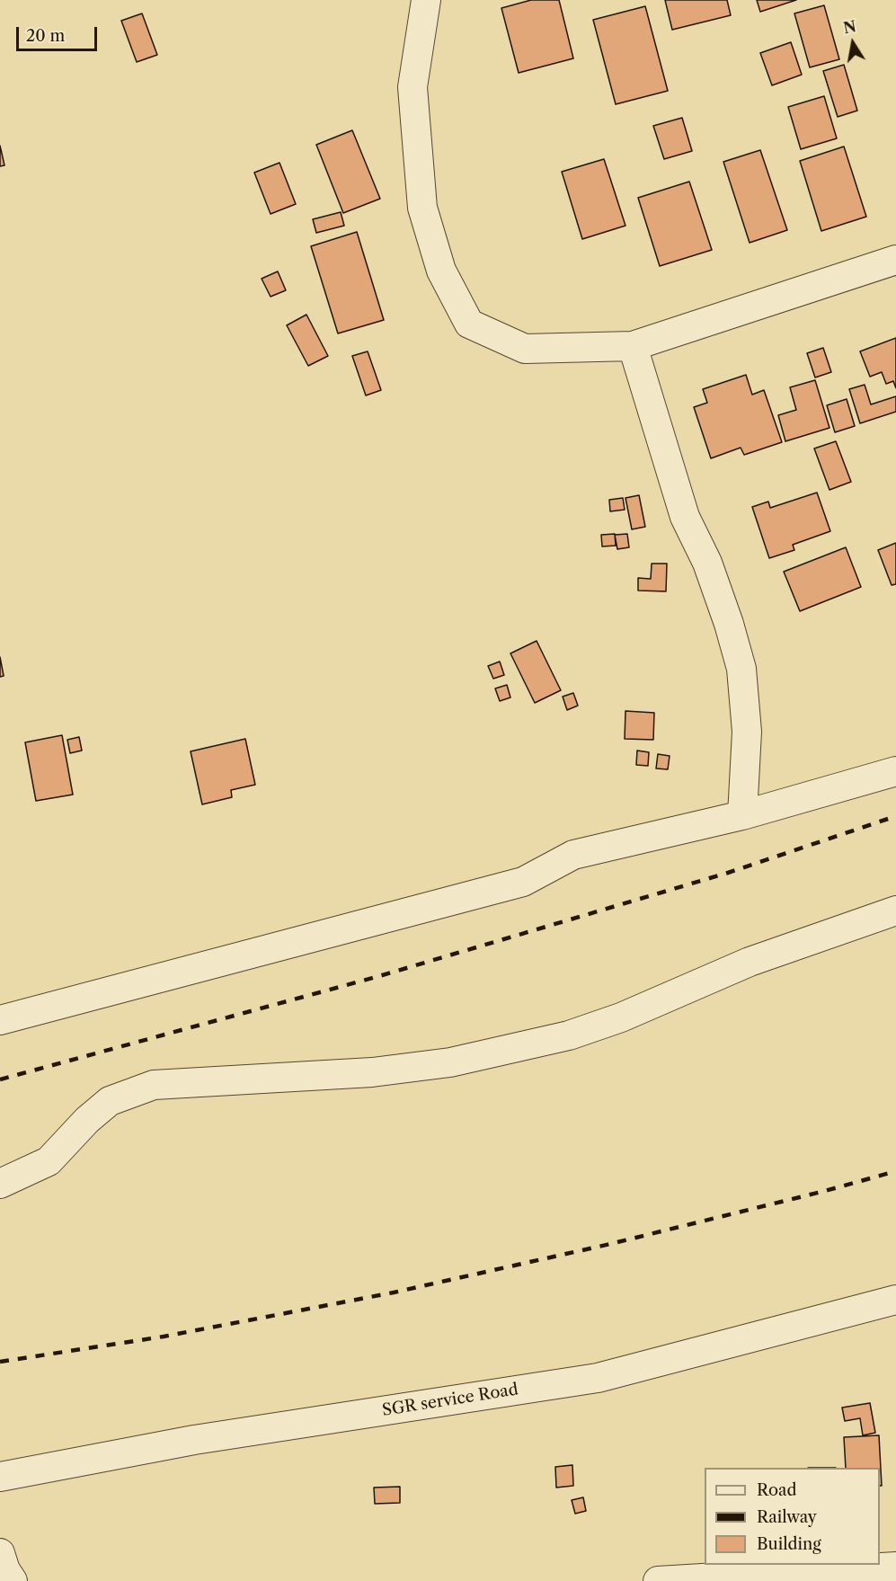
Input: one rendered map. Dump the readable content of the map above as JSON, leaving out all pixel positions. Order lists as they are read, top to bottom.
{
  "streets": {
    "street": ["SGR service Road"]
  },
  "legend": ["Road", "Railway", "Building"],
  "scale_bar": "20 m",
  "north": "top"
}
